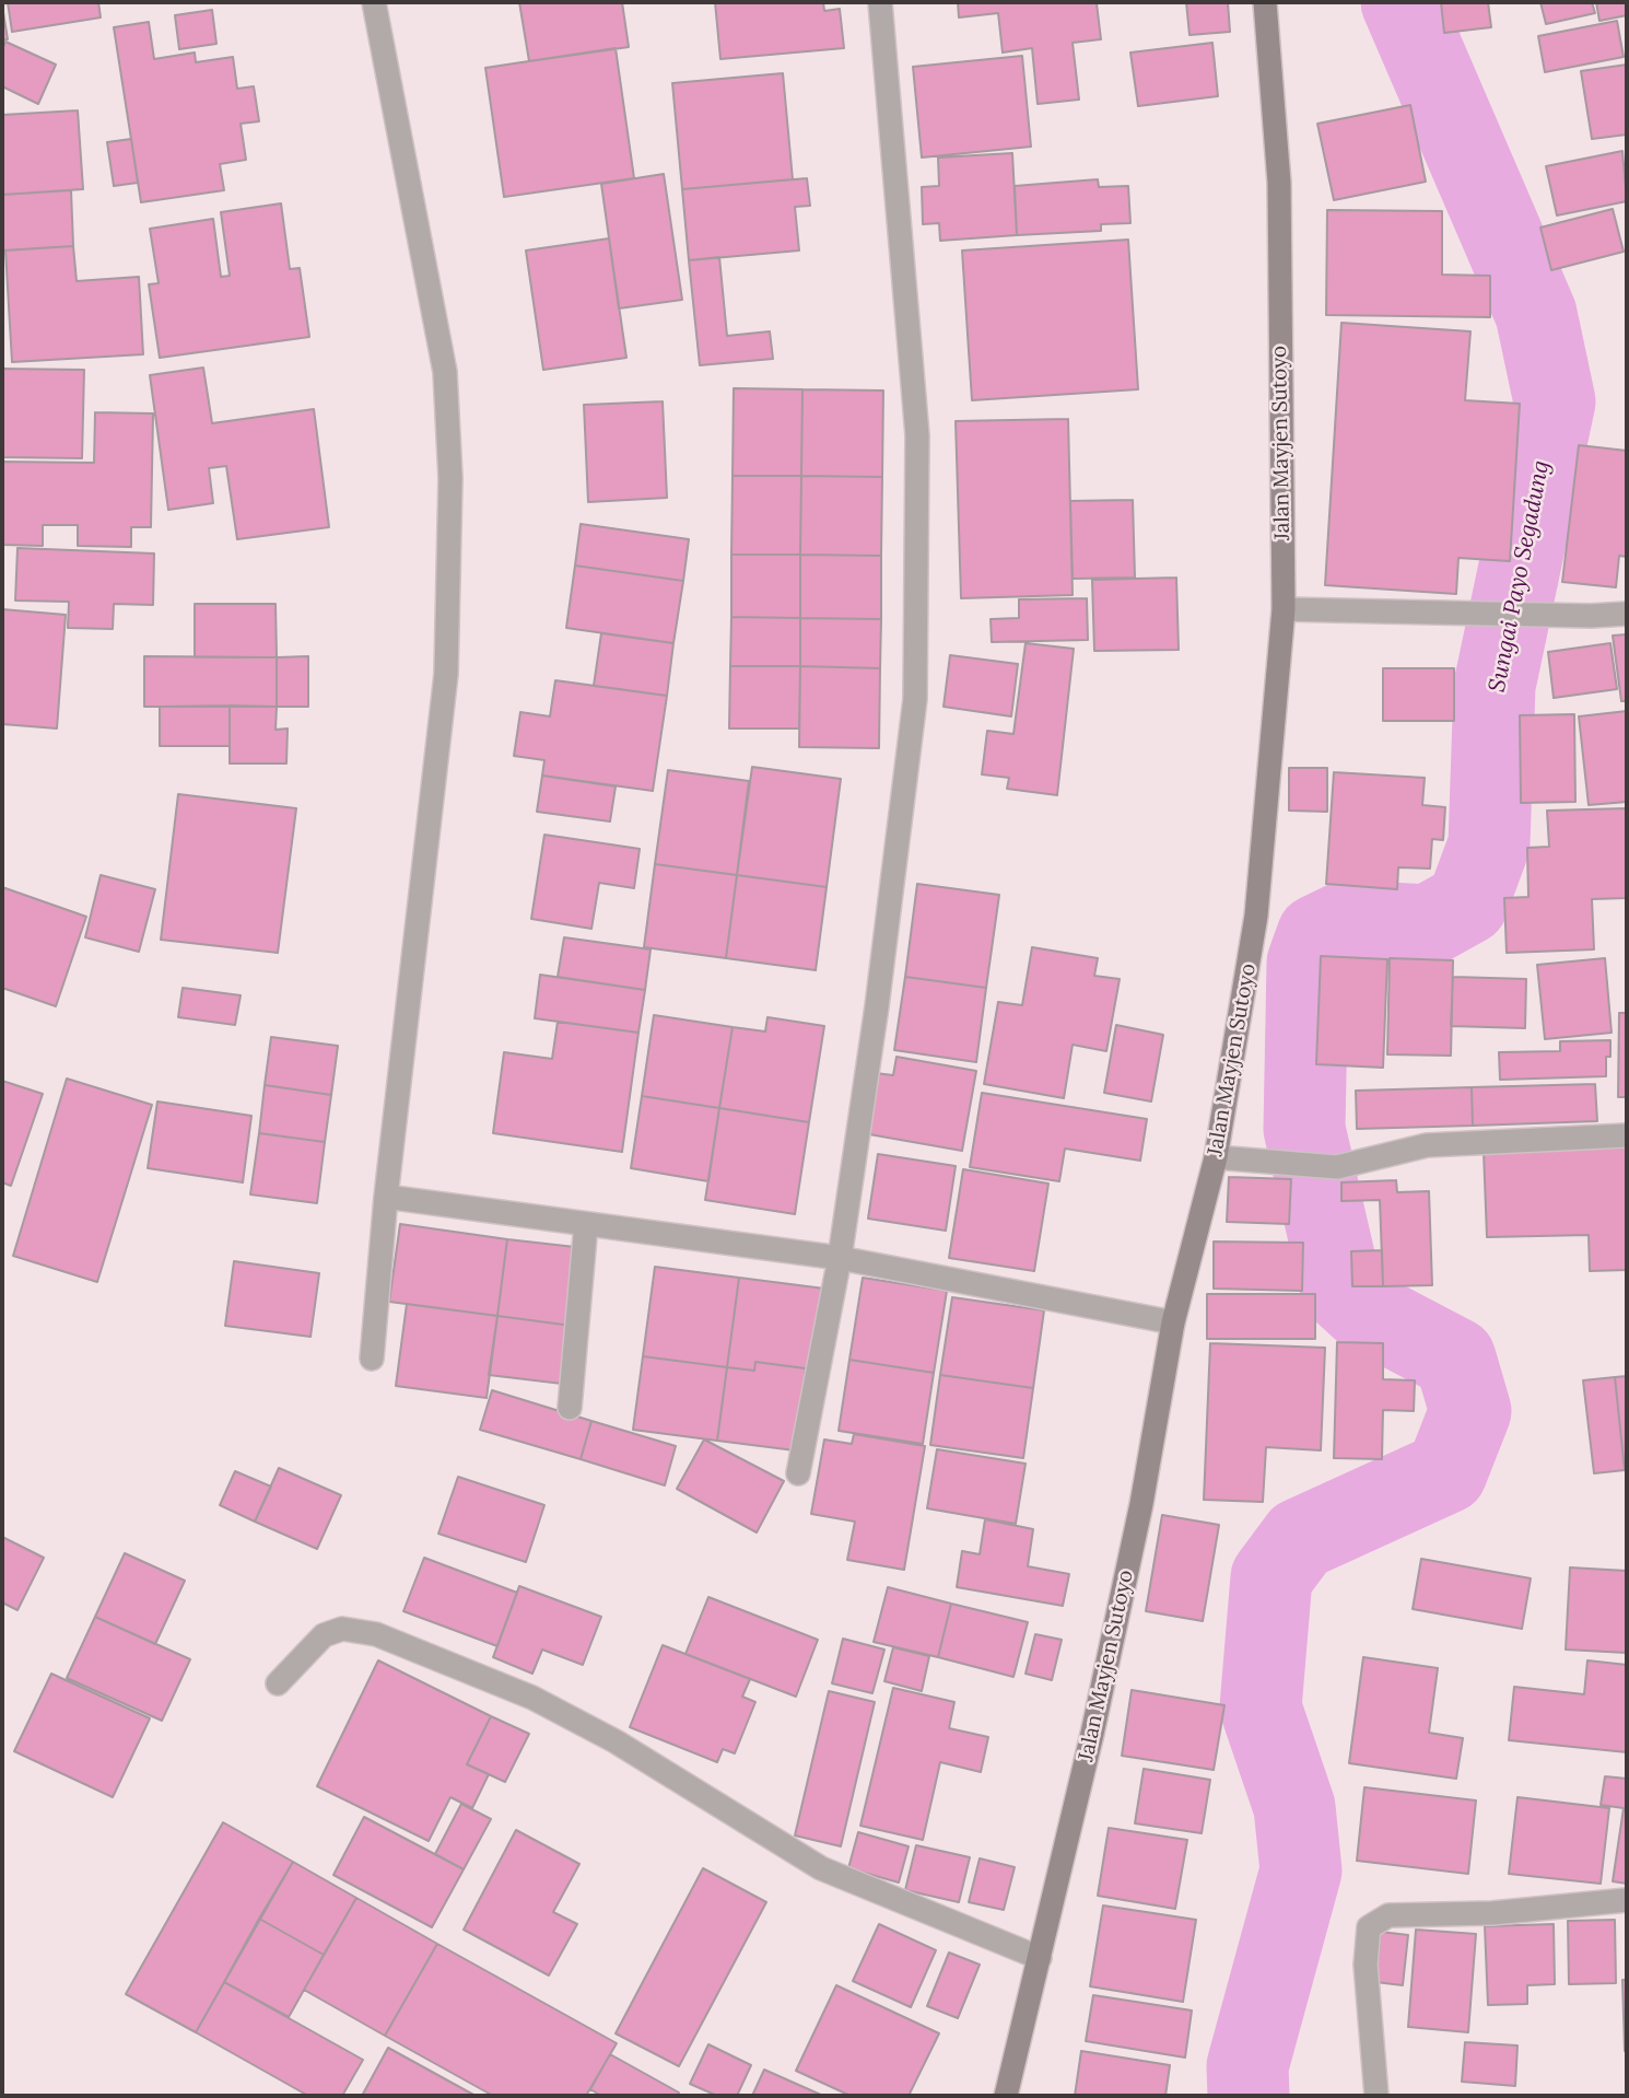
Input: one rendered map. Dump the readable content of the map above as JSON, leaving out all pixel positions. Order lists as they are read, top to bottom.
{
  "streets": {
    "street": ["Jalan Mayjen Sutoyo"]
  },
  "water": ["Sungai Payo Segadung"]
}
